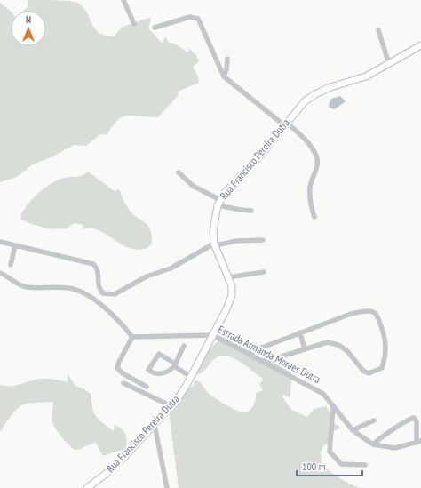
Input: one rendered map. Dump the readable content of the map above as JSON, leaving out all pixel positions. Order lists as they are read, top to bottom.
{
  "streets": {
    "main road": ["Rua Francisco Pereira Dutra"],
    "street": ["Estrada Armanda Moraes Dutra"]
  },
  "crossings": [
    ["Rua Francisco Pereira Dutra", "Estrada Armanda Moraes Dutra"]
  ],
  "scale_bar": "100 m",
  "north": "top"
}
